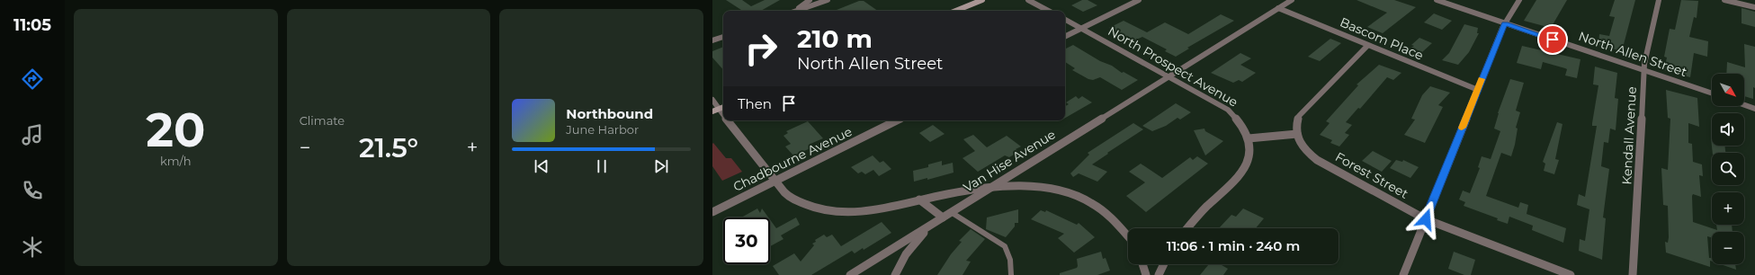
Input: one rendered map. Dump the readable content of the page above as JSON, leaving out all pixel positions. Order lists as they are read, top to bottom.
{
  "streets": {
    "street": [
      "Bascom Place",
      "North Allen Street",
      "North Prospect Avenue",
      "Kendall Avenue",
      "Chadbourne Avenue",
      "Van Hise Avenue",
      "Forest Street"
    ]
  },
  "crossings": [
    ["Bascom Place", "Van Hise Avenue"],
    ["North Allen Street", "Kendall Avenue"],
    ["North Prospect Avenue", "Van Hise Avenue"]
  ],
  "north": "bottom right",
  "page": {
    "tabs": "11:05",
    "tile": [
      ["20", "km/h"],
      "Climate"
    ],
    "turn": ["210 m", "North Allen Street"],
    "map_buttons": ["+", "−"],
    "then": "Then",
    "song": ["Northbound", "June Harbor"],
    "heat": ["−", "21.5°", "+"],
    "limit": "30",
    "trip": "11:06 · 1 min · 240 m"
  }
}
